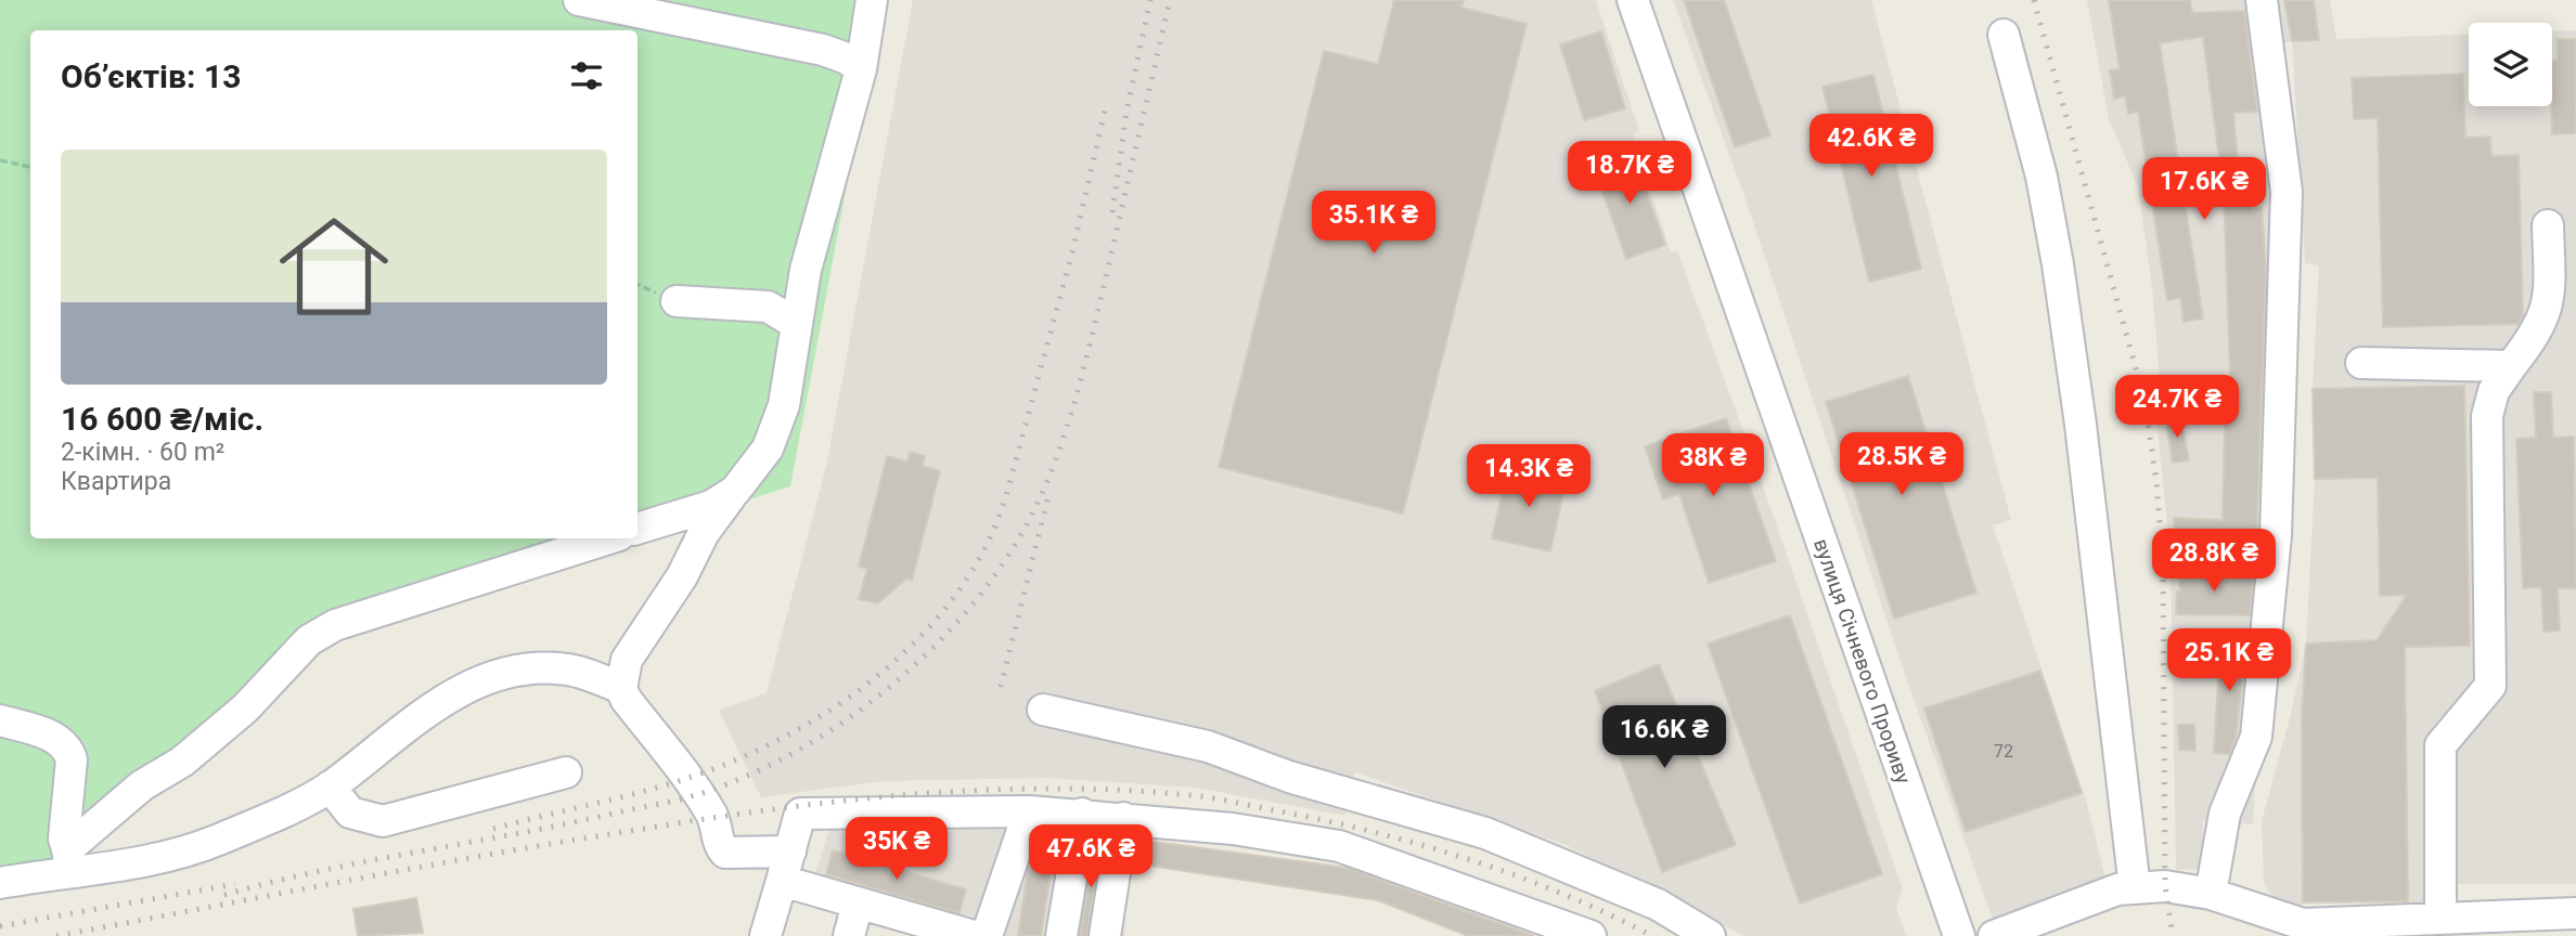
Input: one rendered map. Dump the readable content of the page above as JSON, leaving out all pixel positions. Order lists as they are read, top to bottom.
{
  "streets": {
    "street": ["вулиця Січневого Прориву"]
  },
  "house_numbers": ["72"],
  "page": {
    "heading": "Об’єктів: 13",
    "price": [
      "42.6K ₴",
      "18.7K ₴",
      "17.6K ₴",
      "35.1K ₴",
      "24.7K ₴",
      "28.5K ₴",
      "38K ₴",
      "14.3K ₴",
      "28.8K ₴",
      "25.1K ₴",
      "16.6K ₴",
      "35K ₴",
      "47.6K ₴"
    ],
    "list": [
      {
        "name": "16 600 ₴/міс.",
        "note": "2-кімн. · 60 m² · Квартира"
      }
    ]
  }
}
